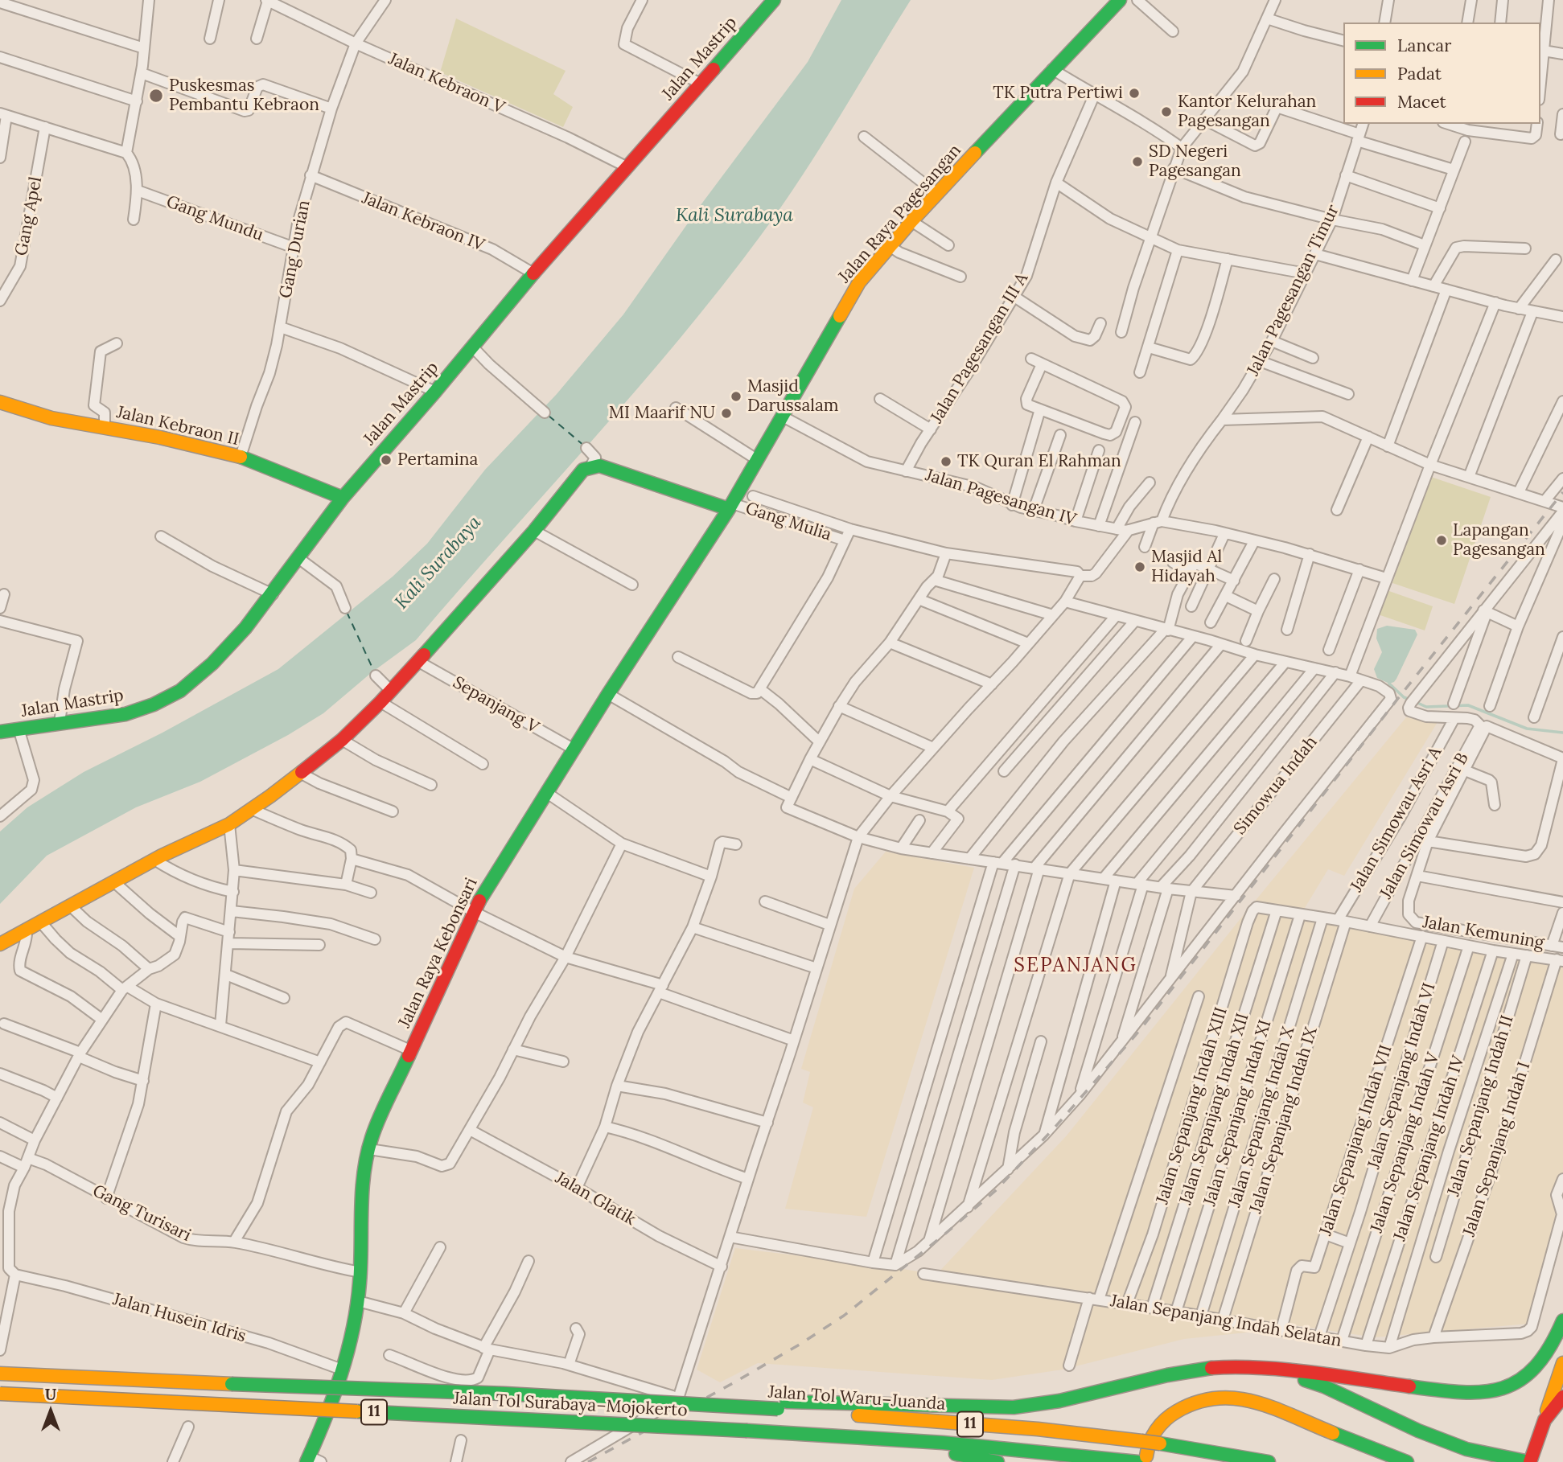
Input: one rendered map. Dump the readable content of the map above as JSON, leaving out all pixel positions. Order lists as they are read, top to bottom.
{
  "streets": {
    "main road": [
      "Jalan Mastrip",
      "Jalan Raya Pagesangan",
      "Jalan Kebraon II",
      "Jalan Raya Kebonsari",
      "Jalan Tol Waru–Juanda",
      "Jalan Tol Surabaya–Mojokerto",
      "11"
    ],
    "street": [
      "Jalan Kebraon V",
      "Gang Apel",
      "Gang Mundu",
      "Jalan Kebraon IV",
      "Gang Durian",
      "Jalan Pagesangan Timur",
      "Jalan Pagesangan III A",
      "Jalan Pagesangan IV",
      "Gang Mulia",
      "Sepanjang V",
      "Simowua Indah",
      "Jalan Simowau Asri A",
      "Jalan Simowau Asri B",
      "Jalan Kemuning",
      "Jalan Sepanjang Indah VI",
      "Jalan Sepanjang Indah XIII",
      "Jalan Sepanjang Indah II",
      "Jalan Sepanjang Indah XII",
      "Jalan Sepanjang Indah XI",
      "Jalan Sepanjang Indah X",
      "Jalan Sepanjang Indah IX",
      "Jalan Sepanjang Indah VII",
      "Jalan Sepanjang Indah V",
      "Jalan Sepanjang Indah IV",
      "Jalan Sepanjang Indah I",
      "Jalan Glatik",
      "Gang Turisari",
      "Jalan Husein Idris",
      "Jalan Sepanjang Indah Selatan"
    ]
  },
  "crossings": [
    ["Jalan Mastrip", "Jalan Kebraon V"],
    ["Jalan Mastrip", "Jalan Kebraon IV"],
    ["Jalan Mastrip", "Jalan Kebraon II"],
    ["Jalan Kebraon V", "Gang Durian"],
    ["Jalan Raya Pagesangan", "Jalan Pagesangan IV"],
    ["Jalan Raya Pagesangan", "Gang Mulia"],
    ["Jalan Raya Pagesangan", "Jalan Raya Kebonsari"],
    ["Gang Mundu", "Gang Durian"],
    ["Jalan Kebraon IV", "Gang Durian"],
    ["Gang Durian", "Jalan Kebraon II"],
    ["Jalan Pagesangan III A", "Jalan Pagesangan IV"],
    ["Gang Mulia", "Jalan Raya Kebonsari"],
    ["Sepanjang V", "Jalan Raya Kebonsari"],
    ["Jalan Simowau Asri A", "Jalan Sepanjang Indah IX"],
    ["Jalan Simowau Asri B", "Jalan Kemuning"],
    ["Jalan Raya Kebonsari", "Gang Turisari"],
    ["Jalan Raya Kebonsari", "Jalan Husein Idris"],
    ["Jalan Sepanjang Indah VI", "Jalan Sepanjang Indah Selatan"],
    ["Jalan Sepanjang Indah XIII", "Jalan Sepanjang Indah XII"],
    ["Jalan Sepanjang Indah XIII", "Jalan Sepanjang Indah Selatan"],
    ["Jalan Sepanjang Indah XII", "Jalan Sepanjang Indah Selatan"],
    ["Jalan Sepanjang Indah XI", "Jalan Sepanjang Indah Selatan"],
    ["Jalan Sepanjang Indah X", "Jalan Sepanjang Indah Selatan"],
    ["Jalan Sepanjang Indah IX", "Jalan Sepanjang Indah Selatan"],
    ["Jalan Sepanjang Indah VII", "Jalan Sepanjang Indah Selatan"],
    ["Jalan Sepanjang Indah V", "Jalan Sepanjang Indah Selatan"],
    ["Jalan Sepanjang Indah IV", "Jalan Sepanjang Indah Selatan"],
    ["Jalan Sepanjang Indah I", "Jalan Sepanjang Indah Selatan"],
    ["Jalan Tol Waru–Juanda", "Jalan Tol Surabaya–Mojokerto"]
  ],
  "districts": ["SEPANJANG"],
  "water": ["Kali Surabaya"],
  "places": [
    "TK Putra Pertiwi",
    "Puskesmas Pembantu Kebraon",
    "Kantor Kelurahan Pagesangan",
    "SD Negeri Pagesangan",
    "Masjid Darussalam",
    "MI Maarif NU",
    "Pertamina",
    "TK Quran El Rahman",
    "Lapangan Pagesangan",
    "Masjid Al Hidayah"
  ],
  "legend": ["Lancar", "Padat", "Macet"],
  "north": "top"
}
